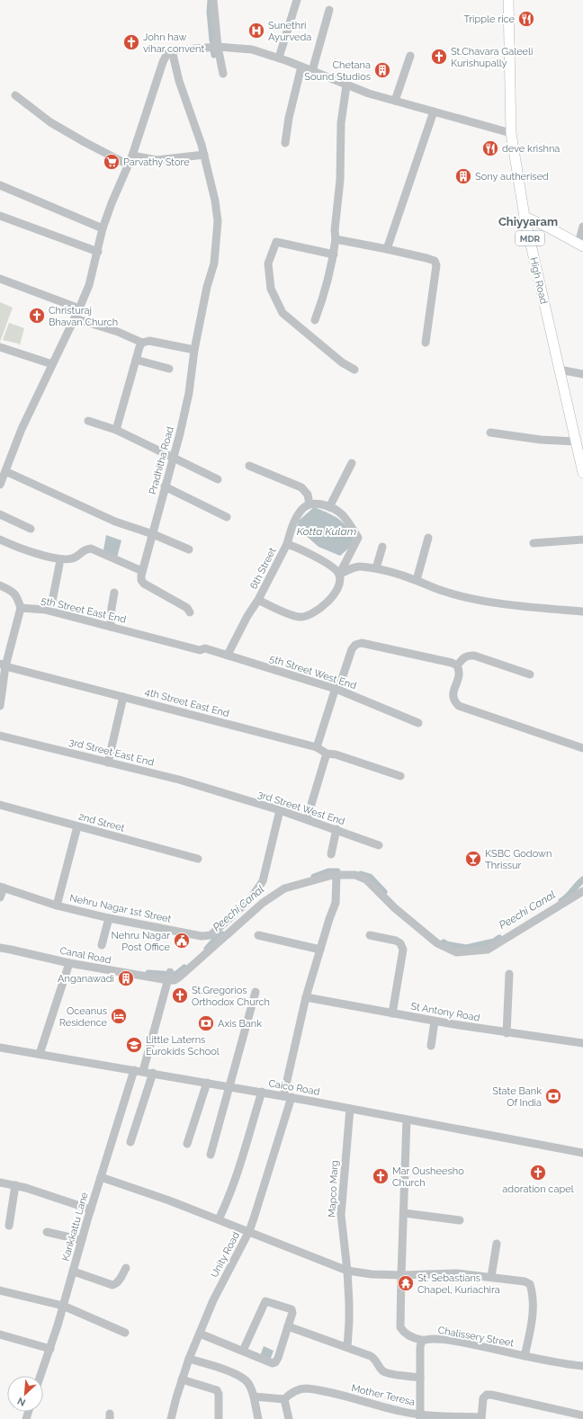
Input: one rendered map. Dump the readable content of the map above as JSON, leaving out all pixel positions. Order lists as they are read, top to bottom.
{
  "streets": {
    "main road": ["MDR", "High Road"],
    "street": [
      "Pradhitha Road",
      "6th Street",
      "5th Street East End",
      "5th Street West End",
      "4th Street East End",
      "3rd Street East End",
      "3rd Street West End",
      "2nd Street",
      "Nehru Nagar 1st Street",
      "Canal Road",
      "St Antony Road",
      "Caico Road",
      "Mapco Marg",
      "Karikkattu Lane",
      "Unity Road",
      "Chalissery Street",
      "Mother Teresa"
    ]
  },
  "crossings": [
    ["6th Street", "5th Street West End"],
    ["5th Street East End", "5th Street West End"],
    ["3rd Street East End", "3rd Street West End"],
    ["3rd Street West End", "Nehru Nagar 1st Street"],
    ["2nd Street", "Nehru Nagar 1st Street"],
    ["Canal Road", "Karikkattu Lane"],
    ["St Antony Road", "Unity Road"],
    ["Caico Road", "Mapco Marg"],
    ["Caico Road", "Karikkattu Lane"],
    ["Caico Road", "Unity Road"]
  ],
  "districts": ["Chiyyaram"],
  "water": ["Kotta Kulam", "Peechi Canal"],
  "places": {
    "restaurant": ["Tripple rice", "deve krishna"],
    "hospital": ["Sunethri Ayurveda"],
    "church": [
      "John haw vihar convent",
      "St.Chavara Galeeli Kurishupally",
      "Christuraj Bhavan Church",
      "St.Gregorios Orthodox Church",
      "adoration capel",
      "Mar Ousheesho Church"
    ],
    "building": ["Chetana Sound Studios", "Sony autherised", "Anganawadi"],
    "supermarket": ["Parvathy Store"],
    "bar": ["KSBC Godown Thrissur"],
    "public building": ["Nehru Nagar Post Office"],
    "hotel": ["Oceanus Residence"],
    "bank": ["Axis Bank", "State Bank Of India"],
    "school or university": ["Little Laterns Eurokids School"],
    "temple": ["St. Sebastians Chapel, Kuriachira"]
  },
  "north": "bottom left"
}
